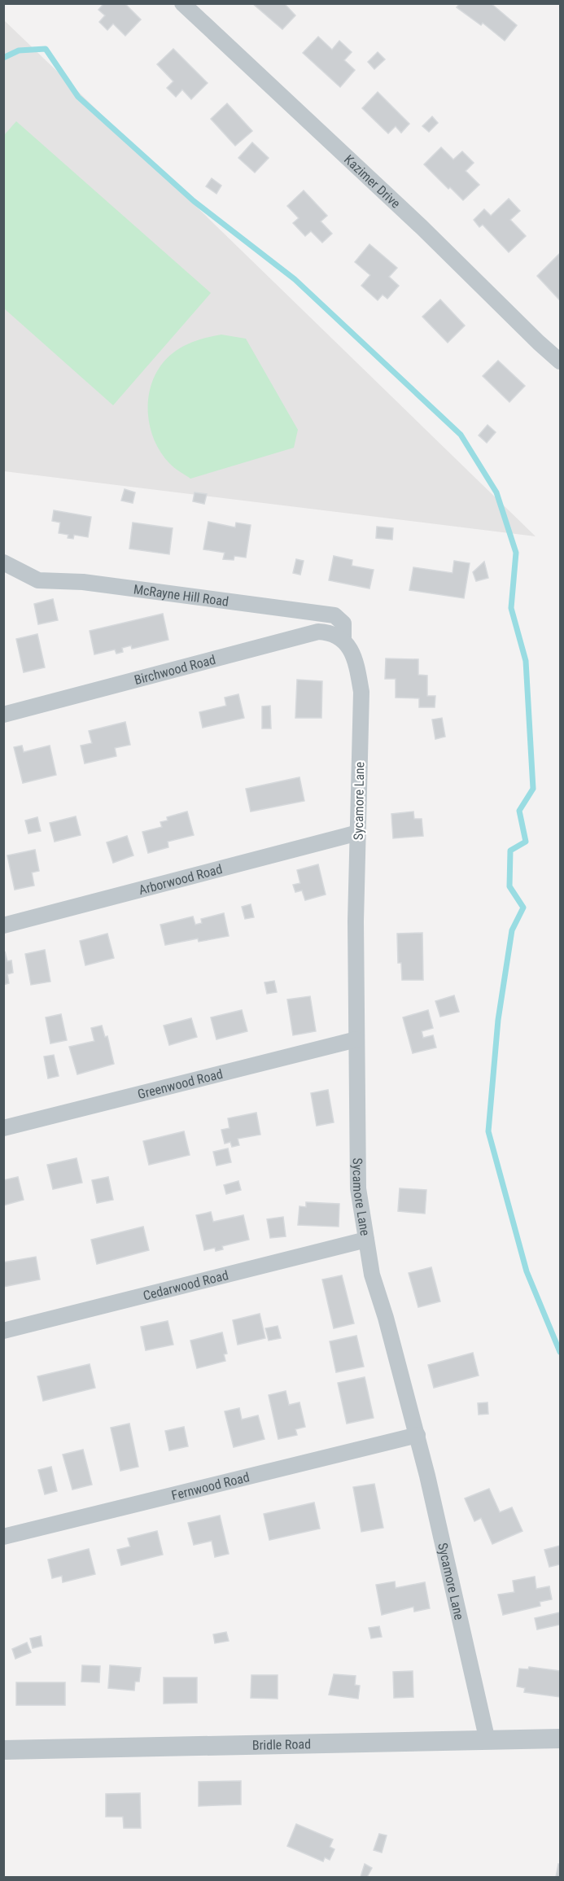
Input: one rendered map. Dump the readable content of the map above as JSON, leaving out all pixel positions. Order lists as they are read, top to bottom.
{
  "streets": {
    "street": [
      "Kazimer Drive",
      "McRayne Hill Road",
      "Birchwood Road",
      "Sycamore Lane",
      "Arborwood Road",
      "Greenwood Road",
      "Cedarwood Road",
      "Fernwood Road",
      "Bridle Road"
    ]
  },
  "crossings": [
    ["McRayne Hill Road", "Birchwood Road"],
    ["McRayne Hill Road", "Sycamore Lane"],
    ["Birchwood Road", "Sycamore Lane"],
    ["Sycamore Lane", "Arborwood Road"],
    ["Sycamore Lane", "Greenwood Road"],
    ["Sycamore Lane", "Cedarwood Road"],
    ["Sycamore Lane", "Fernwood Road"],
    ["Sycamore Lane", "Bridle Road"]
  ]
}
